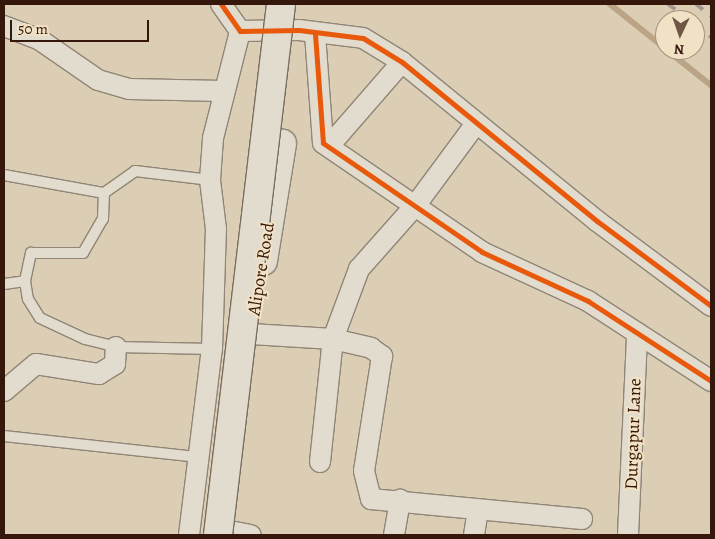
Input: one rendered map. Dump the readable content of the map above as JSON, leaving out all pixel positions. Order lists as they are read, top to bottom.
{
  "streets": {
    "main road": ["Alipore Road"],
    "street": ["Durgapur Lane"]
  },
  "scale_bar": "50 m",
  "north": "bottom"
}
